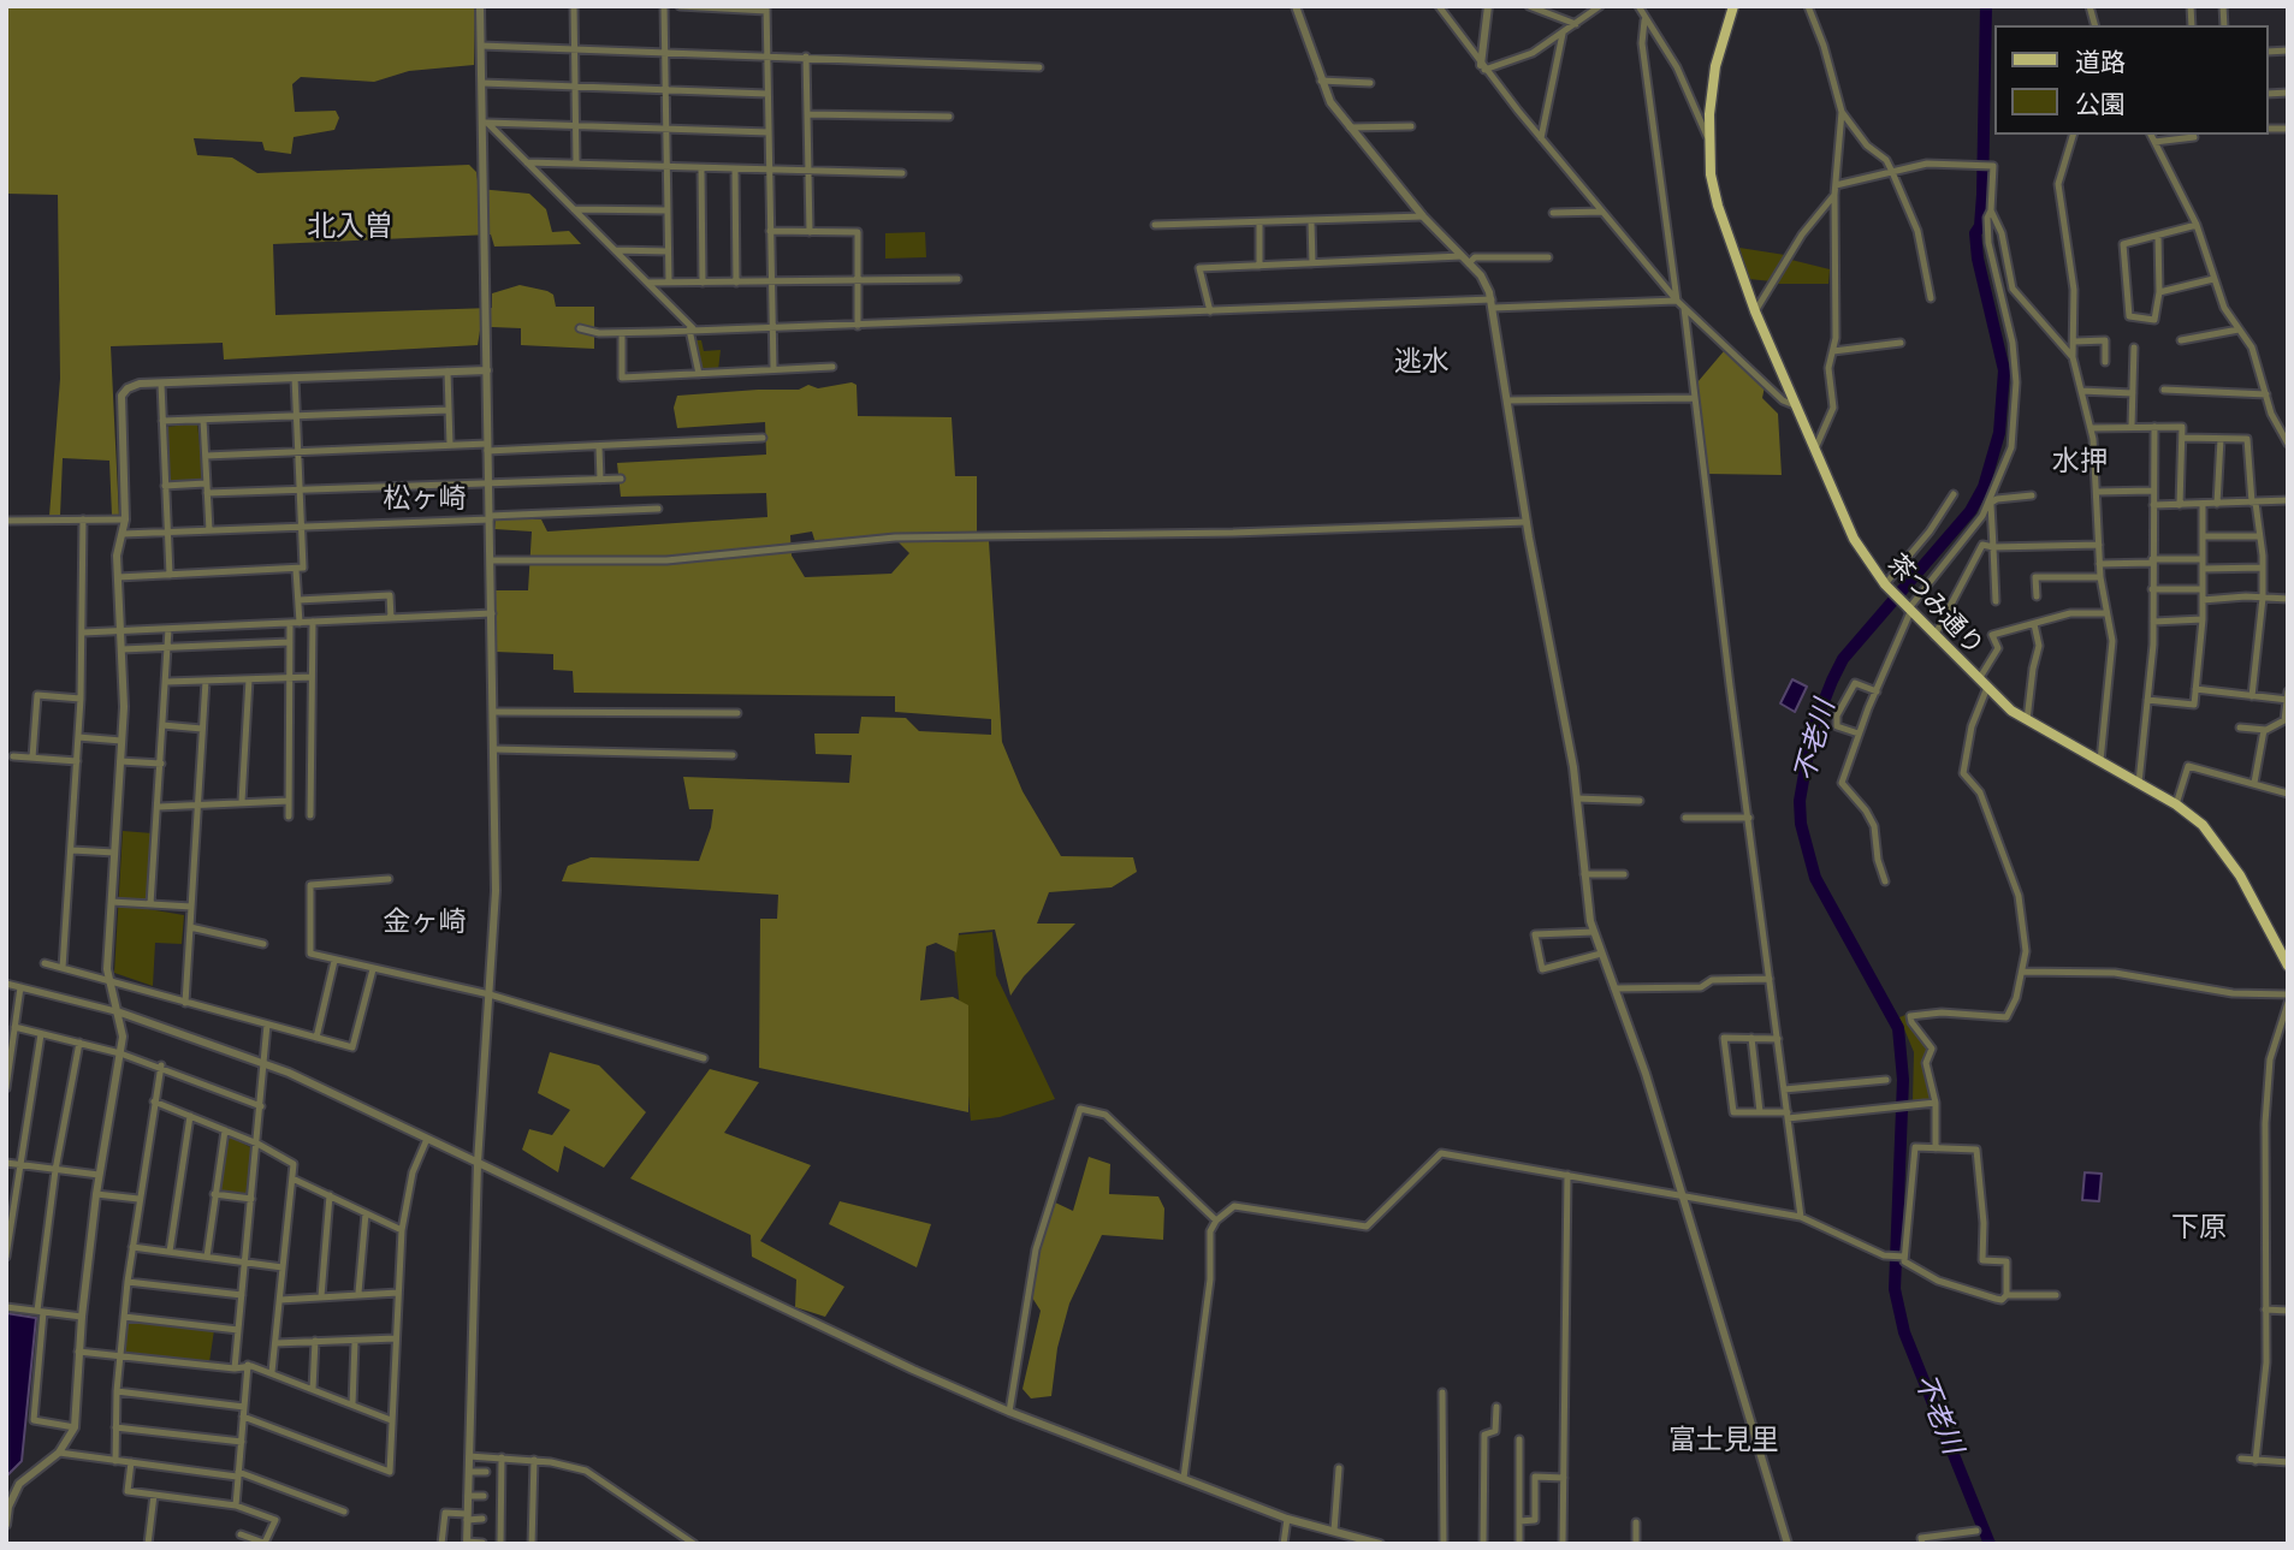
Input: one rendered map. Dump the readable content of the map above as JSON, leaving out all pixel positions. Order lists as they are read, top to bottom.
{
  "streets": {
    "main road": ["茶つみ通り"]
  },
  "districts": [
    "北入曽",
    "逃水",
    "水押",
    "松ヶ崎",
    "金ヶ崎",
    "下原",
    "富士見里"
  ],
  "water": ["不老川"],
  "legend": ["道路", "公園"]
}
